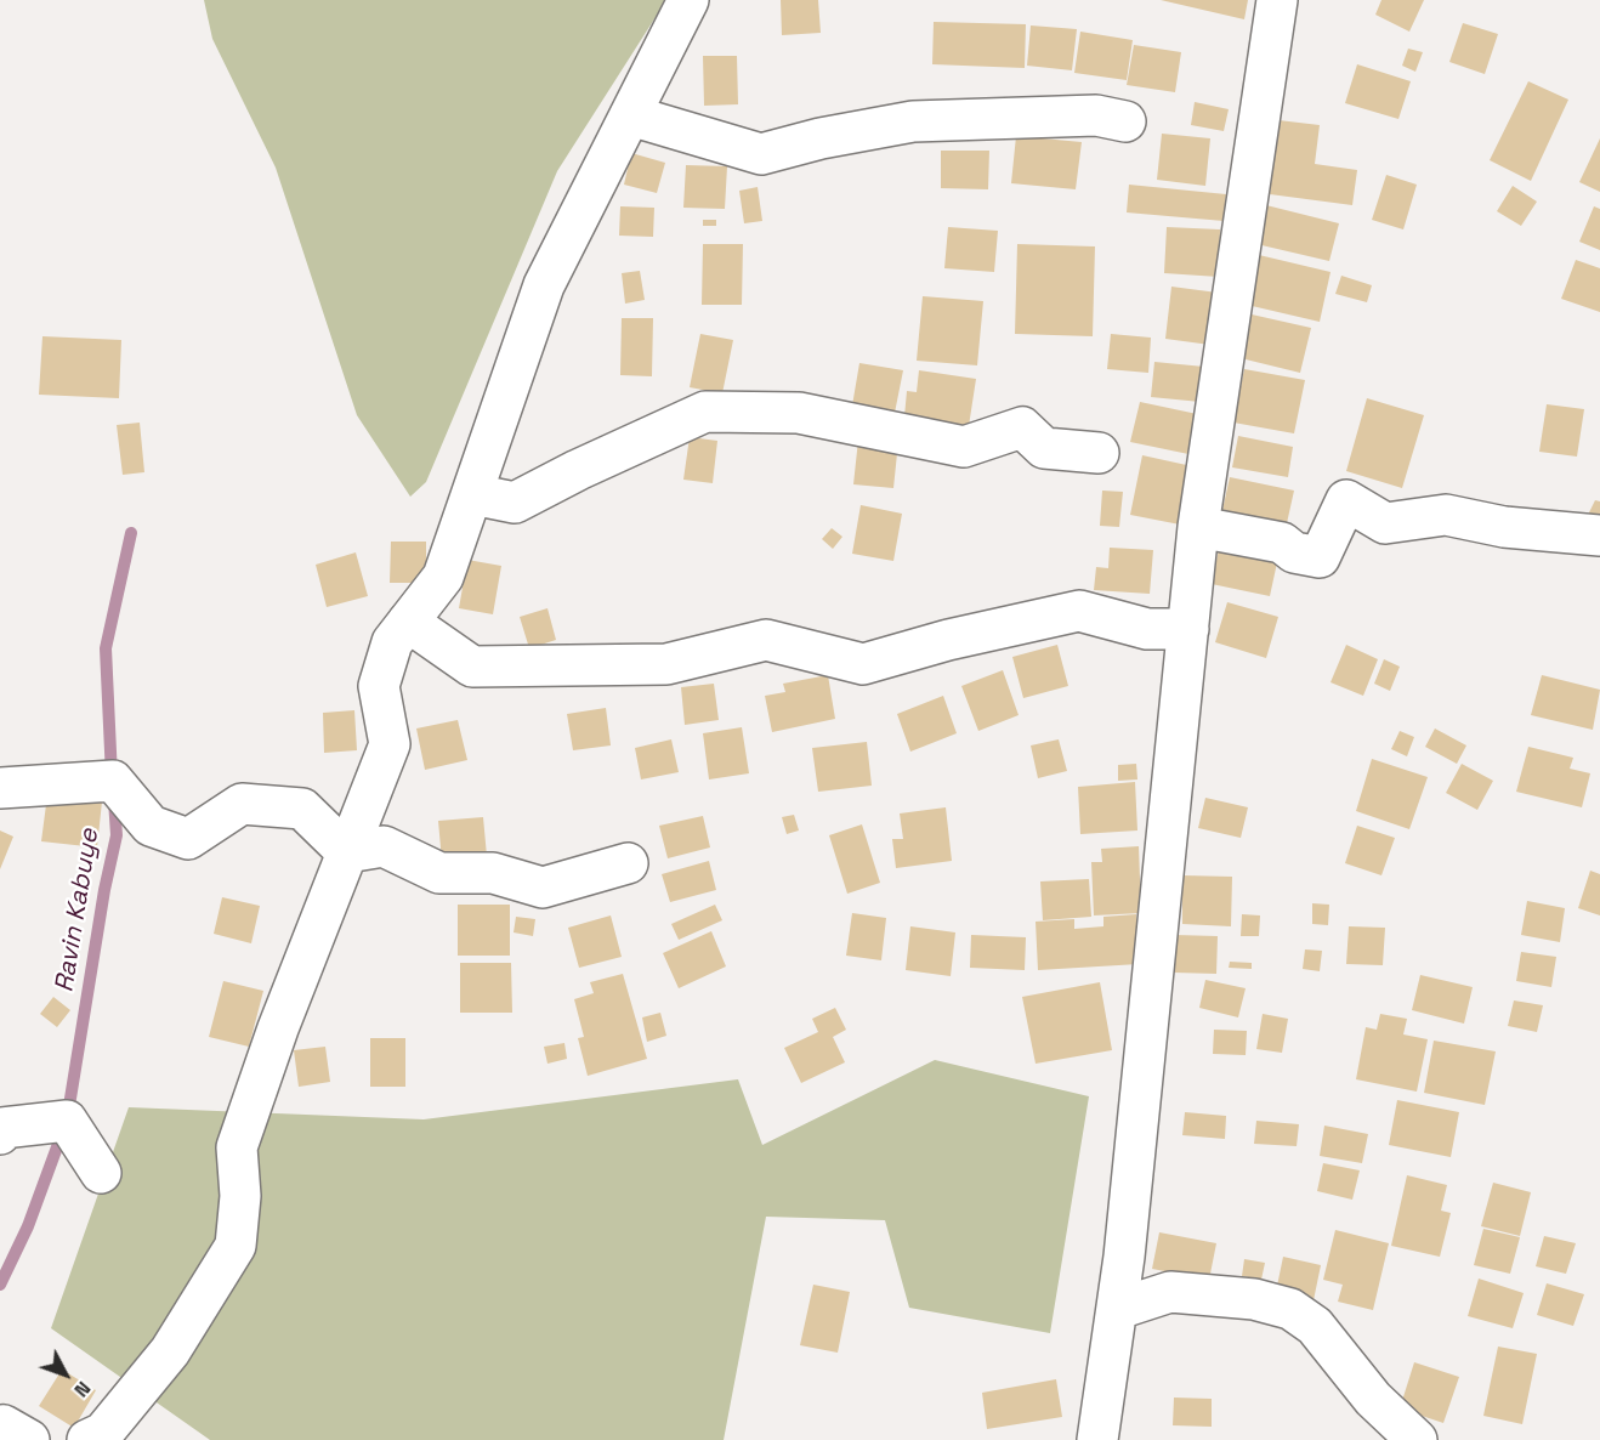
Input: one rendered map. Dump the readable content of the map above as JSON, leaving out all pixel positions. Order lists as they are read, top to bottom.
{
  "water": ["Ravin Kabuye"],
  "north": "bottom right"
}
